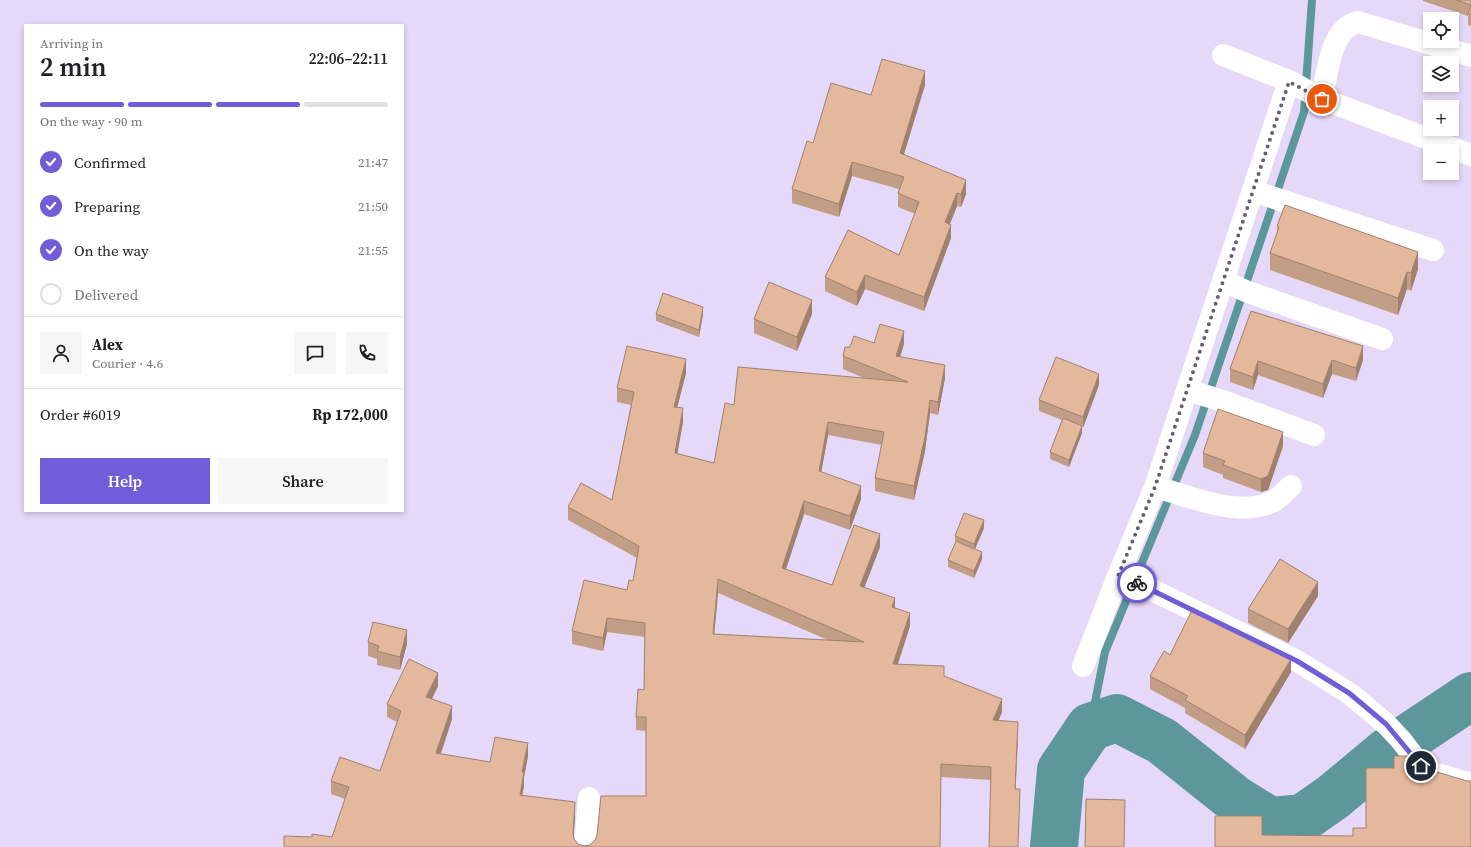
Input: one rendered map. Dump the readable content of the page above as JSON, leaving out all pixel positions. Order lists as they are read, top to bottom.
{
  "page": {
    "map_buttons": ["+", "−"],
    "heading": ["2 min", "Arriving in", "22:06–22:11"],
    "panel": [
      "Alex",
      "Courier · 4.6",
      "Order #6019",
      "Rp 172,000"
    ],
    "bar": "On the way · 90 m",
    "list": [
      ["Confirmed", "21:47"],
      ["Preparing", "21:50"],
      ["On the way", "21:55"],
      "Delivered"
    ],
    "buttons": ["Help", "Share"]
  }
}
